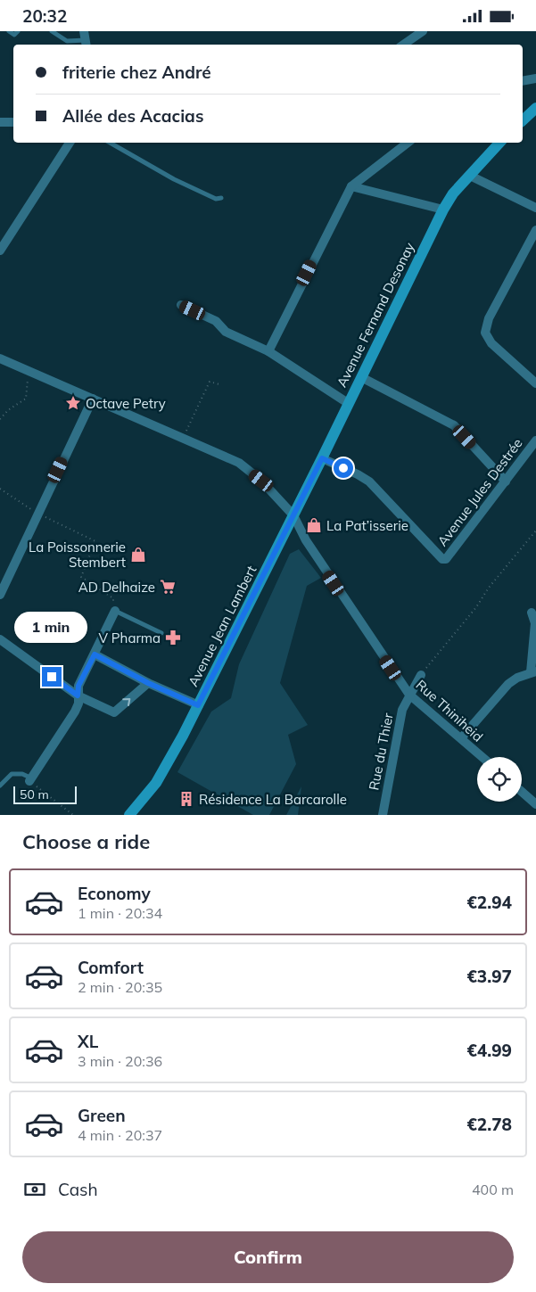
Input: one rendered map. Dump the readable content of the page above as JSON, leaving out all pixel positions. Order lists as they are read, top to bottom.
{
  "streets": {
    "main road": ["Avenue Fernand Desonay", "Avenue Jean Lambert"],
    "street": ["Avenue Jules Destrée", "Rue Thiniheid", "Rue du Thier"]
  },
  "crossings": [
    ["Avenue Fernand Desonay", "Avenue Jules Destrée"],
    ["Avenue Fernand Desonay", "Avenue Jean Lambert"],
    ["Avenue Fernand Desonay", "Rue Thiniheid"],
    ["Avenue Jean Lambert", "Rue Thiniheid"],
    ["Rue Thiniheid", "Rue du Thier"]
  ],
  "places": {
    "place": ["Octave Petry"],
    "shop": ["La Pat’isserie", "La Poissonnerie Stembert"],
    "supermarket": ["AD Delhaize"],
    "pharmacy": ["V Pharma"],
    "building": ["Résidence La Barcarolle"]
  },
  "scale_bar": "50 m",
  "page": {
    "status": "20:32",
    "banner": ["friterie chez André", "Allée des Acacias"],
    "bubble": "1 min",
    "scale": "50 m",
    "heading": "Choose a ride",
    "list": [
      {
        "name": "Economy",
        "note": "1 min · 20:34",
        "value": "€2.94"
      },
      {
        "name": "Comfort",
        "note": "2 min · 20:35",
        "value": "€3.97"
      },
      {
        "name": "XL",
        "note": "3 min · 20:36",
        "value": "€4.99"
      },
      {
        "name": "Green",
        "note": "4 min · 20:37",
        "value": "€2.78"
      }
    ],
    "pay": ["Cash", "400 m"],
    "buttons": "Confirm"
  }
}
